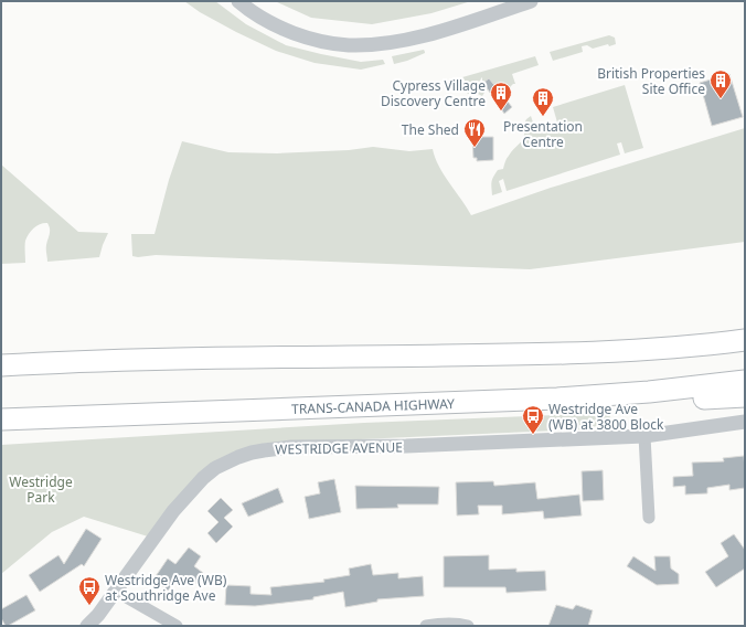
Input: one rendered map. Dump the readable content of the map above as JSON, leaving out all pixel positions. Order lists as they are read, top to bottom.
{
  "streets": {
    "highway": ["TRANS-CANADA HIGHWAY"],
    "street": ["WESTRIDGE AVENUE"]
  },
  "parks": ["Westridge Park"],
  "places": {
    "building": ["British Properties Site Office", "Cypress Village Discovery Centre", "Presentation Centre"],
    "restaurant": ["The Shed"],
    "bus stop": ["Westridge Ave (WB) at 3800 Block", "Westridge Ave (WB) at Southridge Ave"]
  }
}
